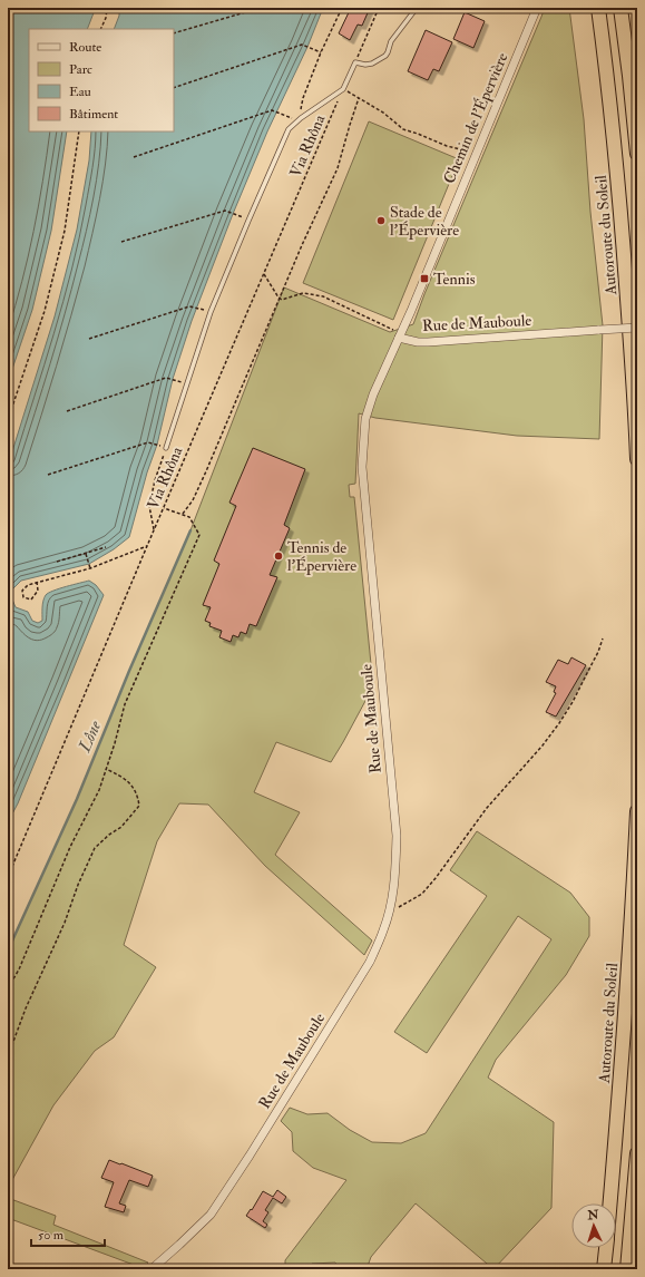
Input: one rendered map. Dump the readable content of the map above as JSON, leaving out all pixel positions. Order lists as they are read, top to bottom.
{
  "streets": {
    "highway": ["Autoroute du Soleil"],
    "street": ["Chemin de l'Épervière", "Rue de Mauboule"],
    "path": ["Via Rhôna"]
  },
  "crossings": [
    ["Chemin de l'Épervière", "Rue de Mauboule"]
  ],
  "water": ["Lône"],
  "places": {
    "other": ["Stade de l'Épervière", "Tennis de l'Épervière"],
    "transit": ["Tennis"]
  },
  "legend": [
    "Route",
    "Parc",
    "Eau",
    "Bâtiment"
  ],
  "scale_bar": "50 m",
  "north": "top"
}
